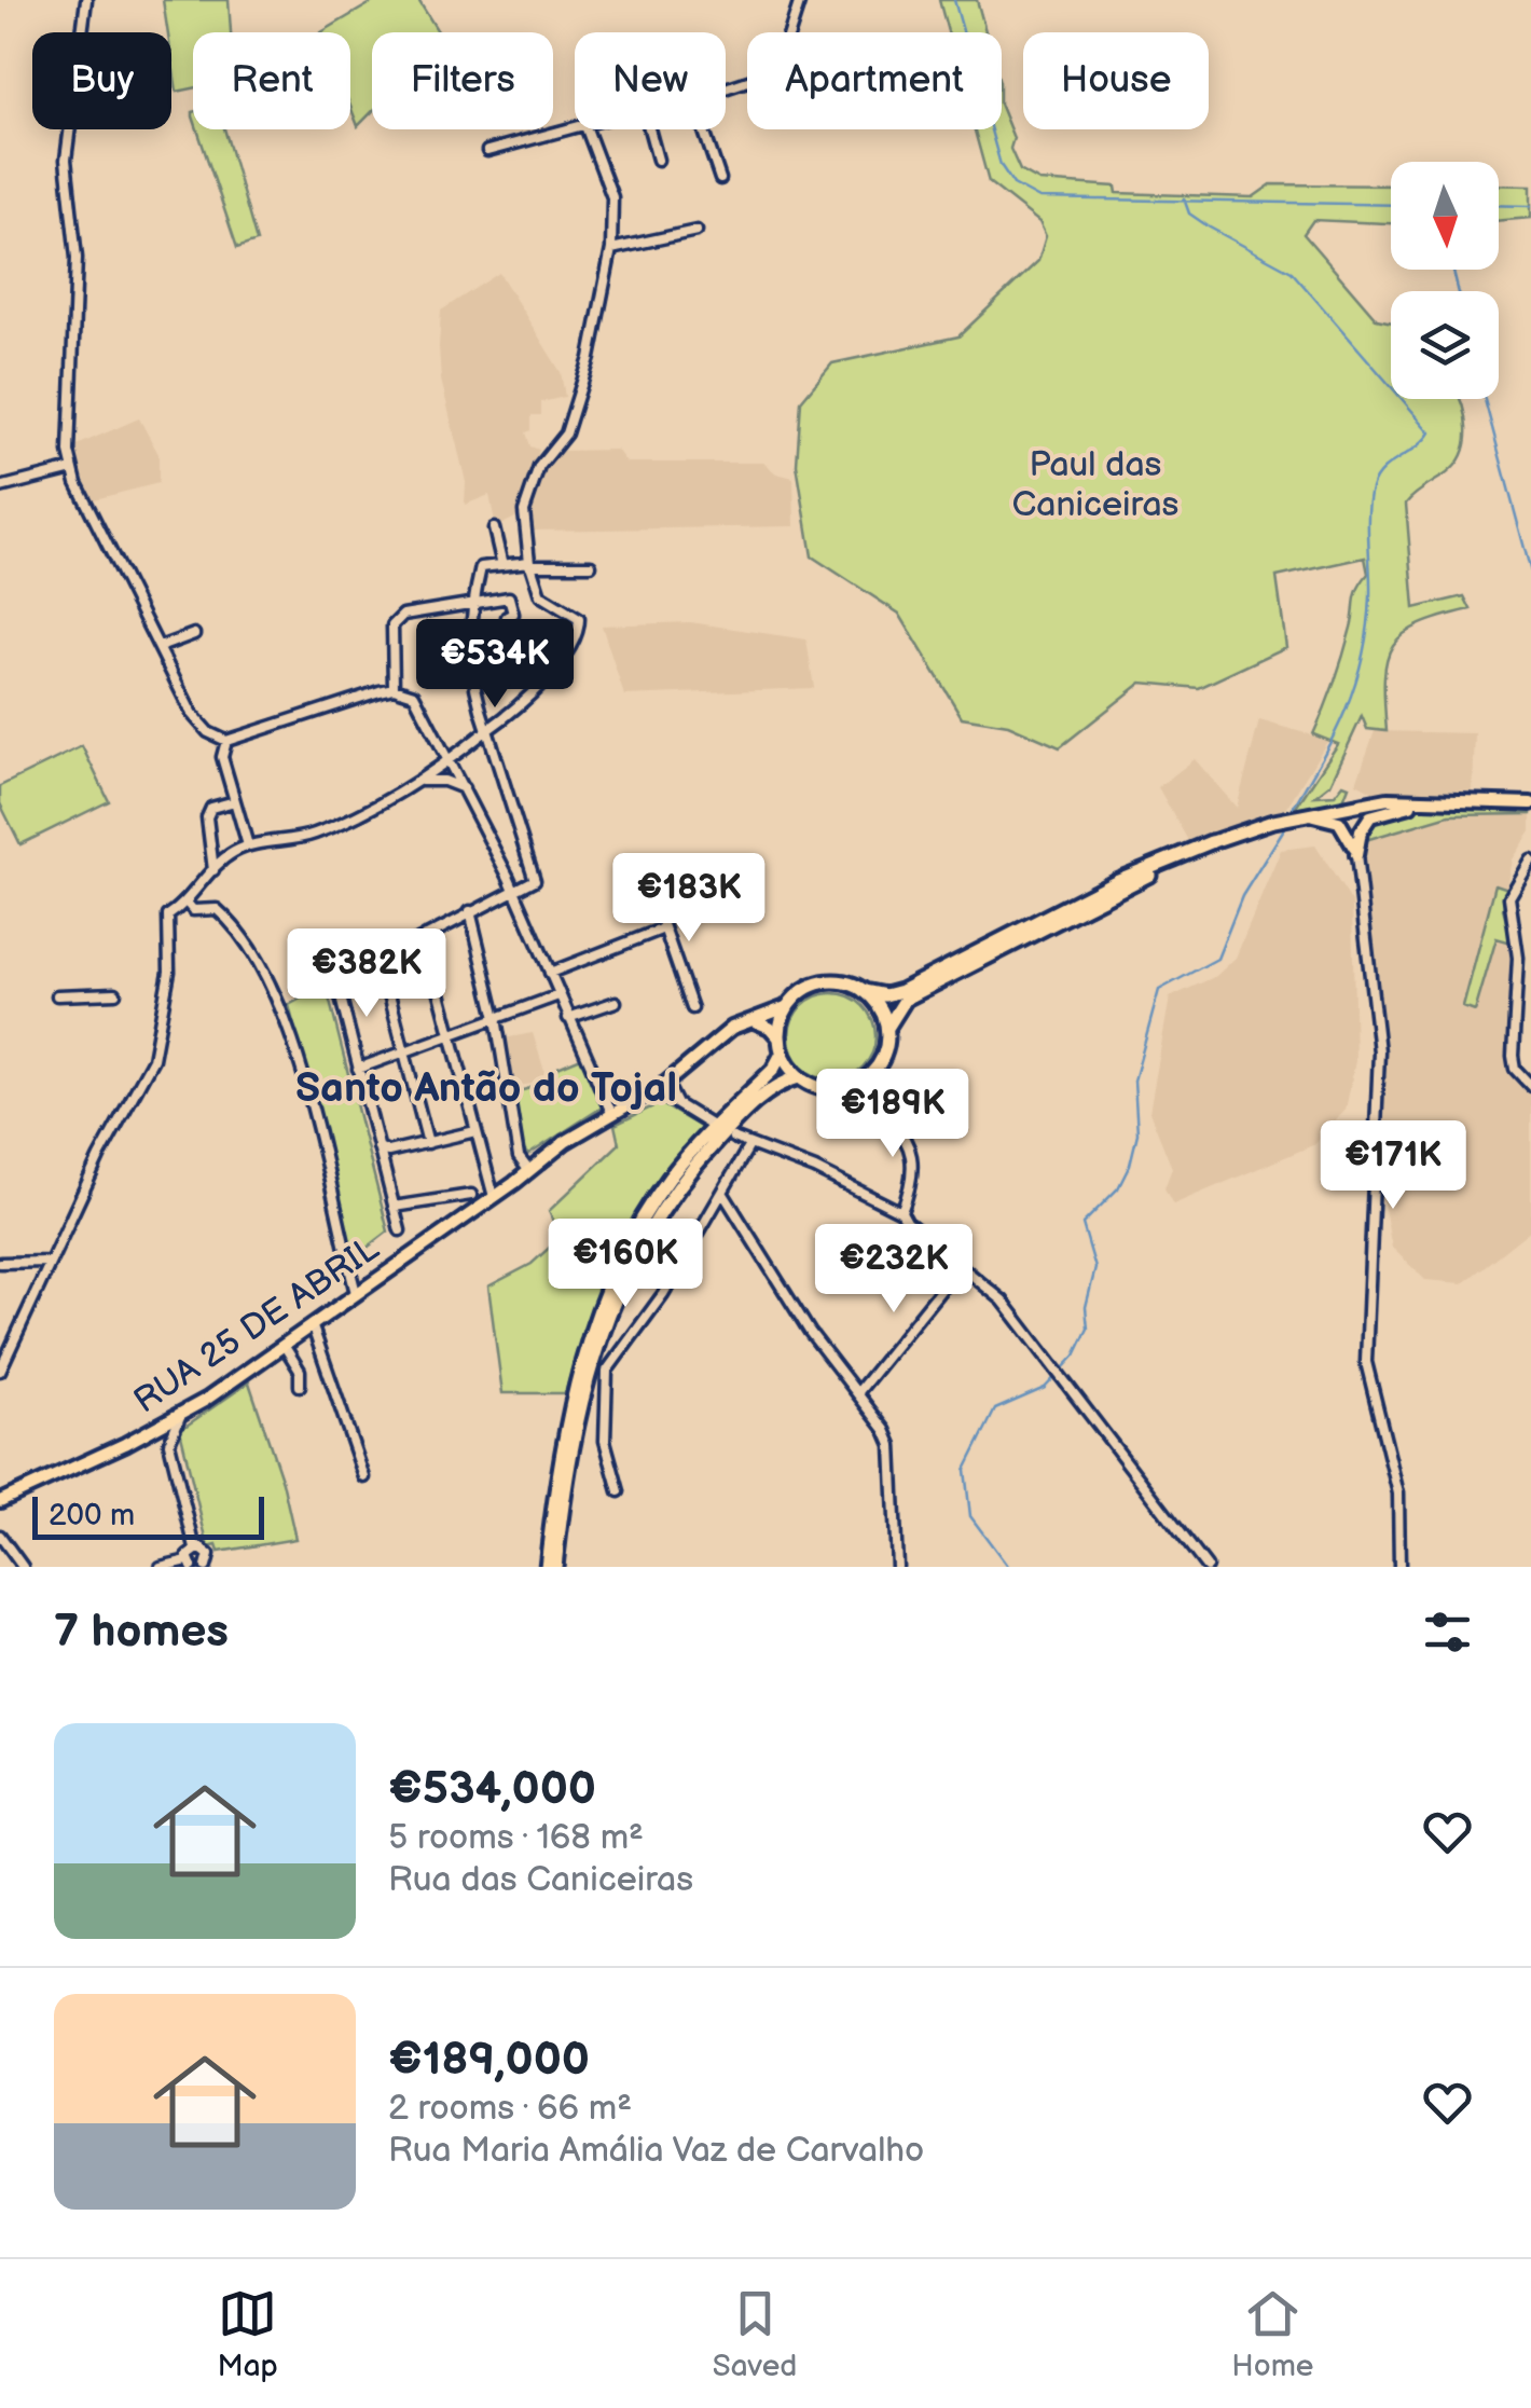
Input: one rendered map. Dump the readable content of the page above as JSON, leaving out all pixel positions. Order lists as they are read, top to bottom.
{
  "streets": {
    "main road": ["RUA 25 DE ABRIL"]
  },
  "districts": ["Santo Antão do Tojal"],
  "parks": ["Paul das Caniceiras"],
  "scale_bar": "200 m",
  "north": "bottom",
  "page": {
    "chip": [
      "Buy",
      "Rent",
      "Filters",
      "New",
      "Apartment",
      "House"
    ],
    "price": [
      "€534K",
      "€183K",
      "€382K",
      "€189K",
      "€171K",
      "€160K",
      "€232K"
    ],
    "scale": "200 m",
    "heading": "7 homes",
    "list": [
      {
        "name": "€534,000",
        "note": "5 rooms · 168 m² · Rua das Caniceiras"
      },
      {
        "name": "€189,000",
        "note": "2 rooms · 66 m² · Rua Maria Amália Vaz de Carvalho"
      }
    ],
    "tabs": ["Map", "Saved", "Home"]
  }
}
